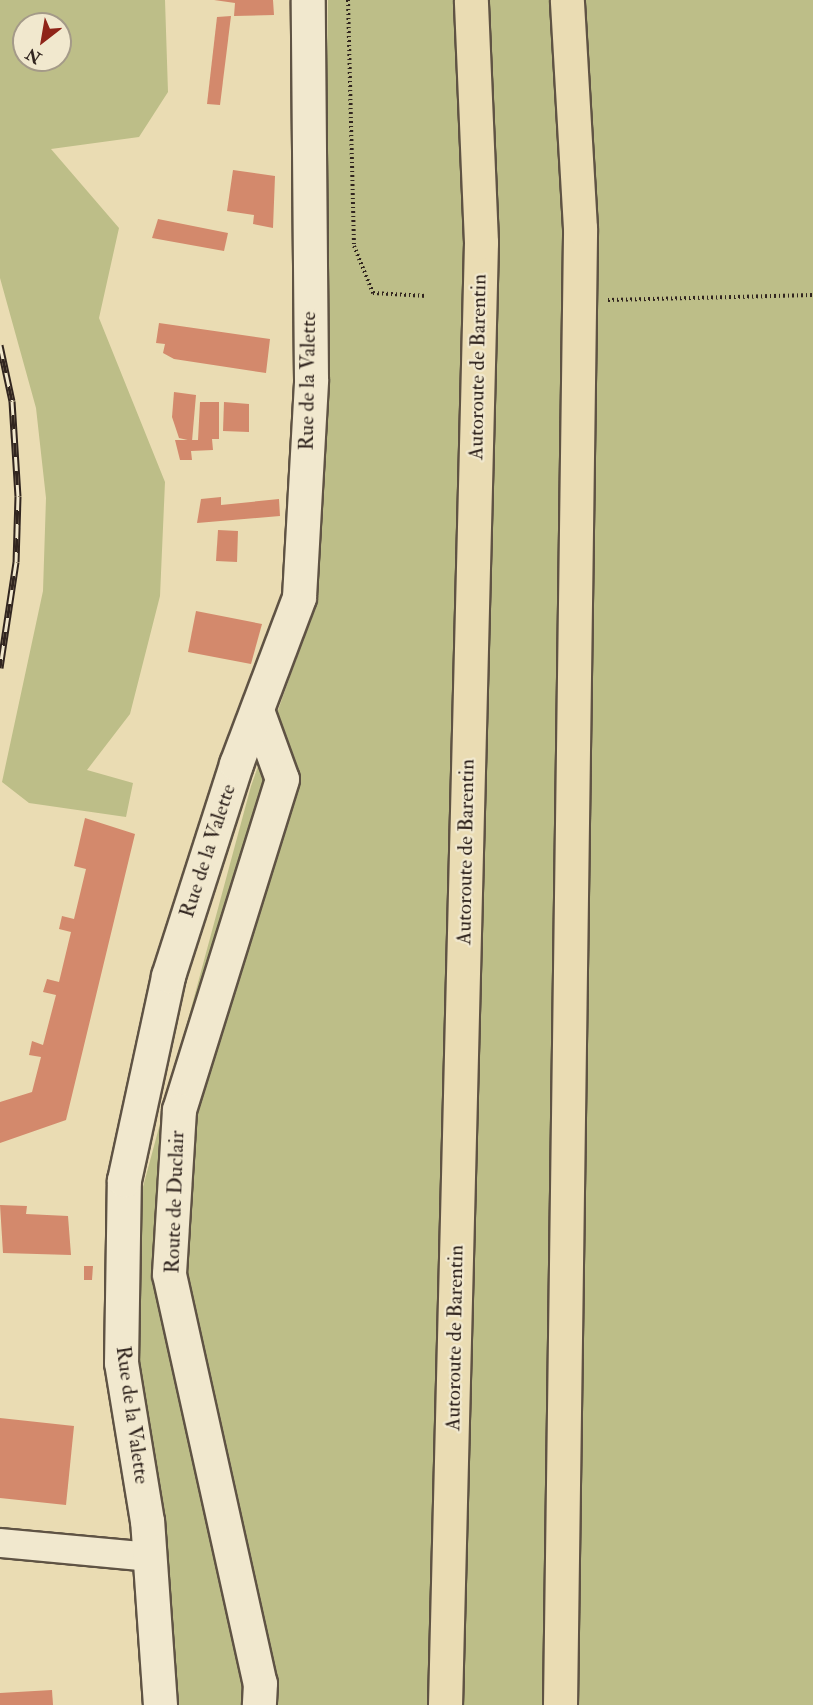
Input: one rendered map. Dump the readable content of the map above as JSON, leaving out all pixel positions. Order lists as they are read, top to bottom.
{
  "streets": {
    "highway": ["Autoroute de Barentin"],
    "street": ["Rue de la Valette", "Route de Duclair"]
  },
  "crossings": [
    ["Rue de la Valette", "Route de Duclair"]
  ],
  "north": "bottom left"
}
